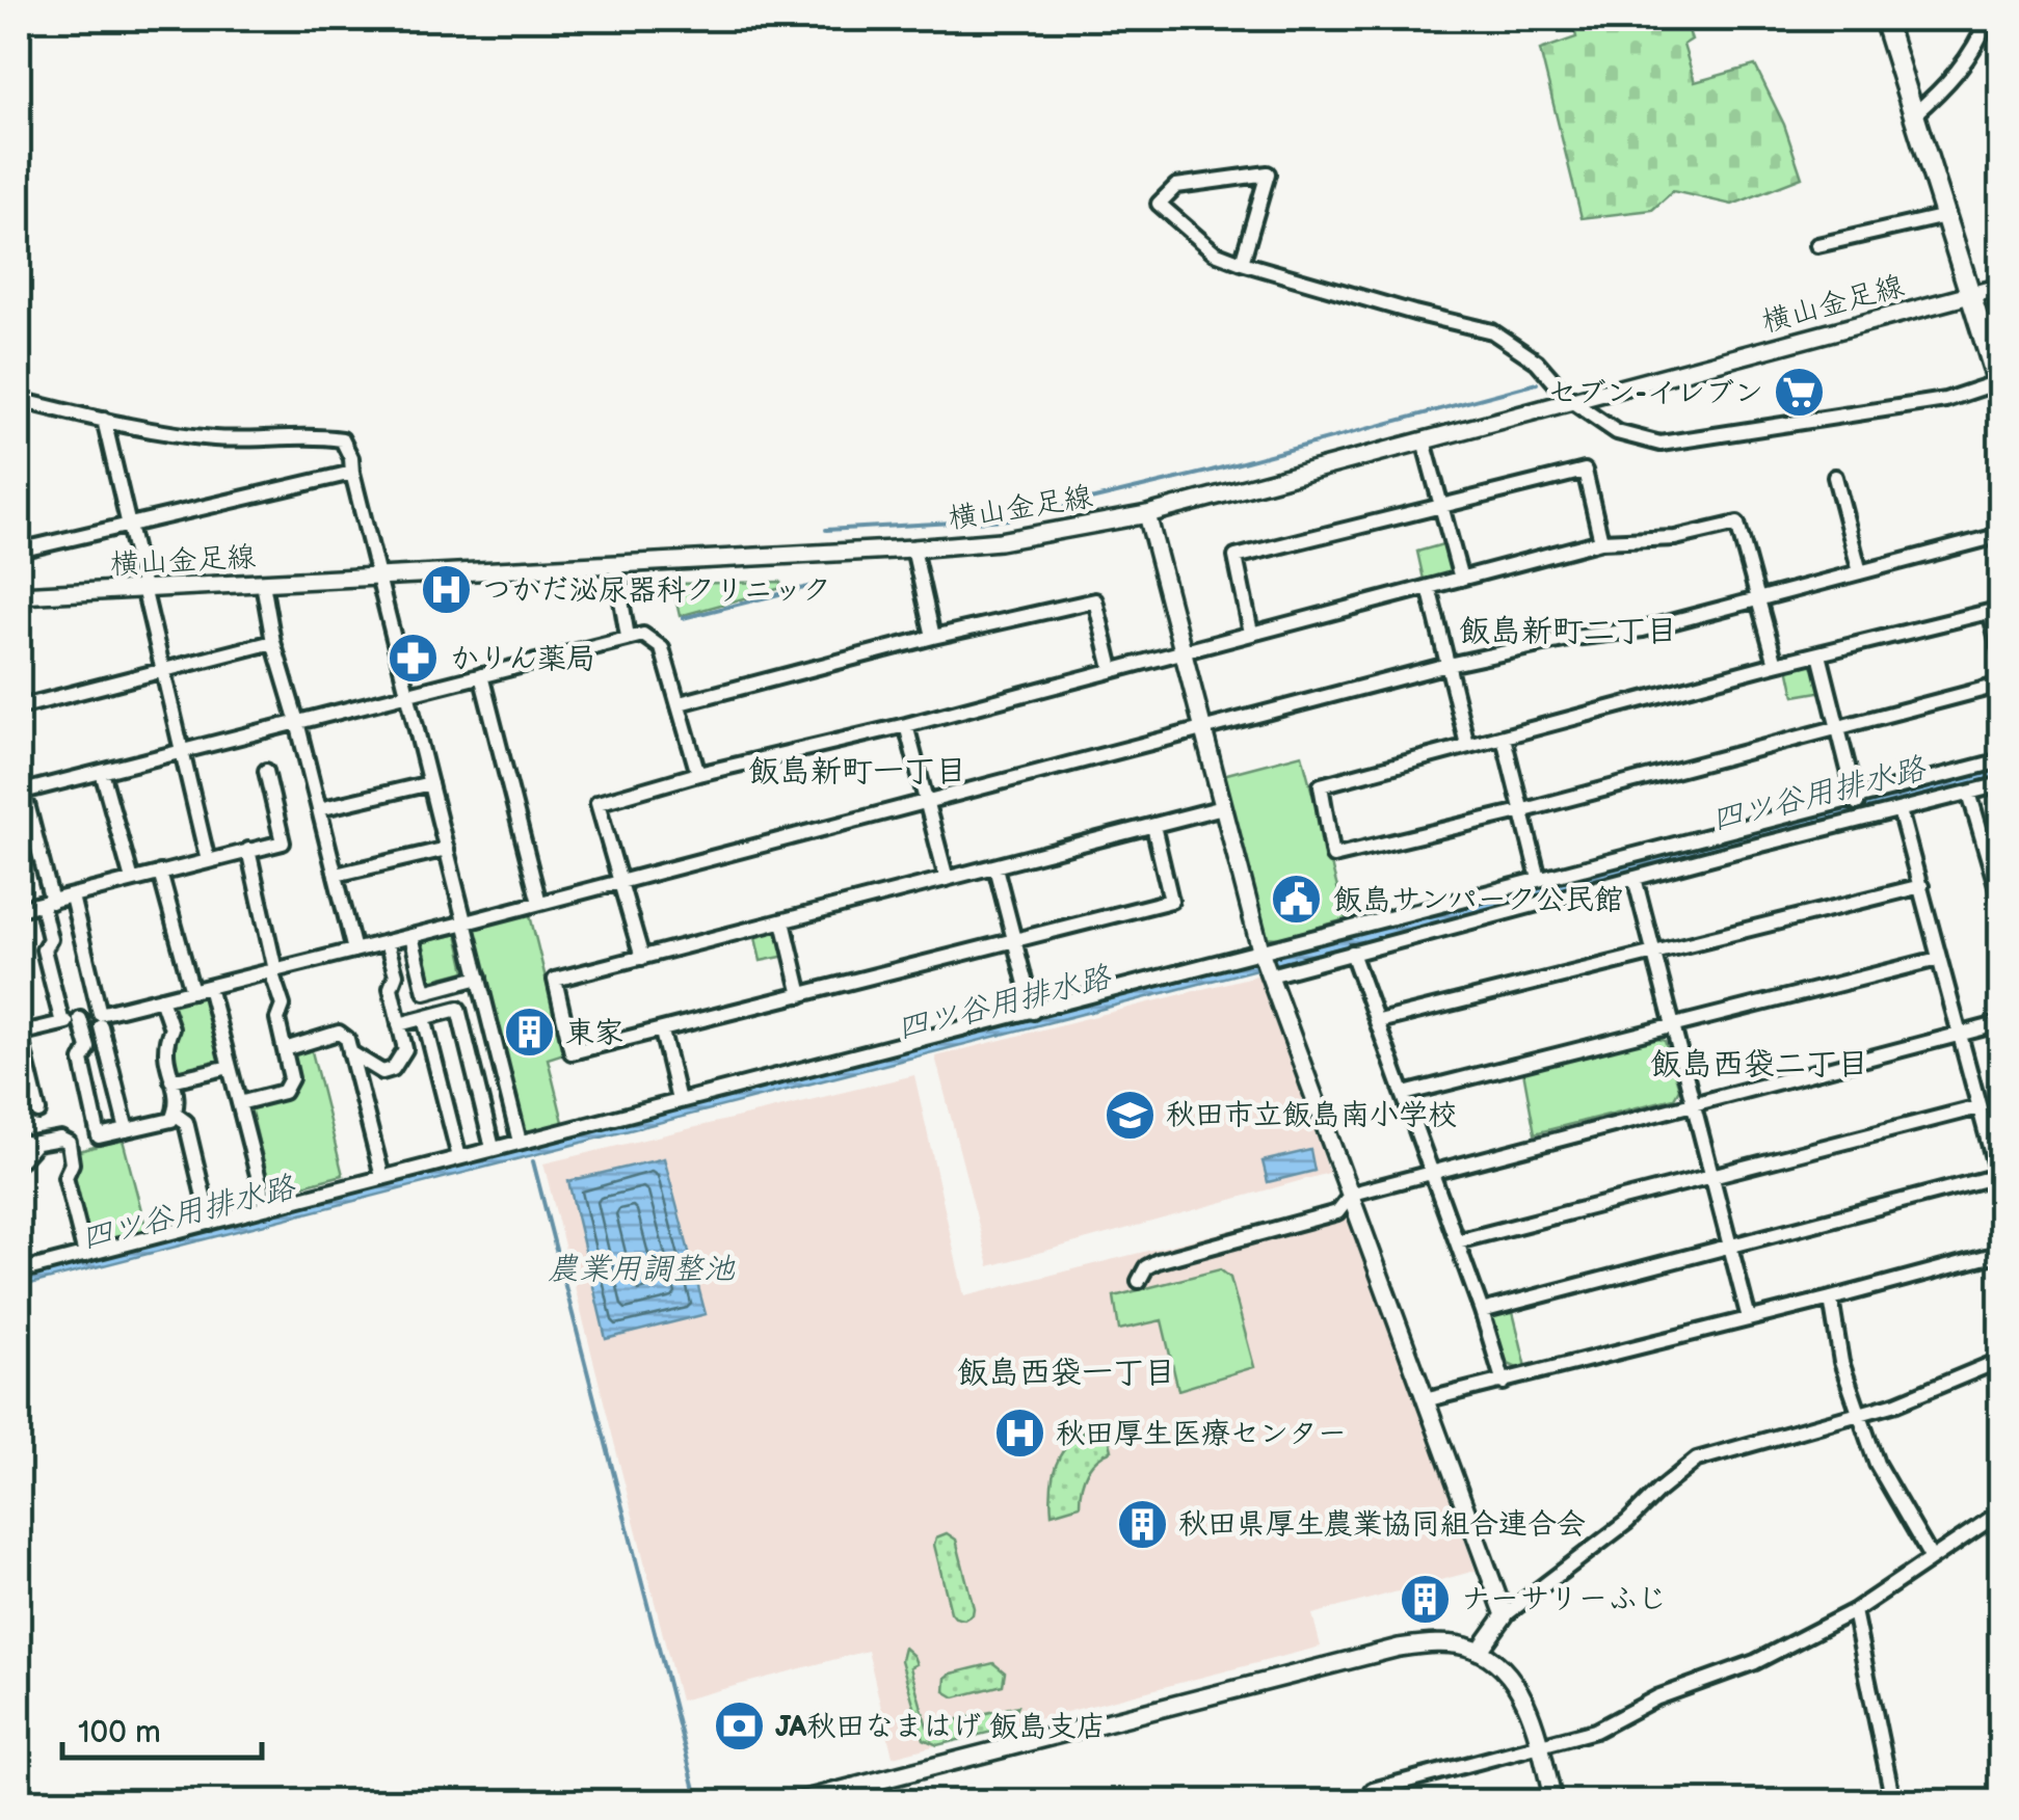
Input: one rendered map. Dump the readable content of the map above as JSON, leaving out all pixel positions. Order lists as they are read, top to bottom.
{
  "streets": {
    "street": ["横山金足線"]
  },
  "districts": [
    "飯島新町二丁目",
    "飯島新町一丁目",
    "飯島西袋二丁目",
    "飯島西袋一丁目"
  ],
  "water": ["四ツ谷用排水路", "農業用調整池"],
  "places": {
    "supermarket": ["セブン-イレブン"],
    "hospital": ["つかだ泌尿器科クリニック", "秋田厚生医療センター"],
    "pharmacy": ["かりん薬局"],
    "public building": ["飯島サンパーク公民館"],
    "building": ["東家", "秋田県厚生農業協同組合連合会", "ナーサリーふじ"],
    "school or university": ["秋田市立飯島南小学校"],
    "bank": ["JA秋田なまはげ 飯島支店"]
  },
  "scale_bar": "100 m"
}
